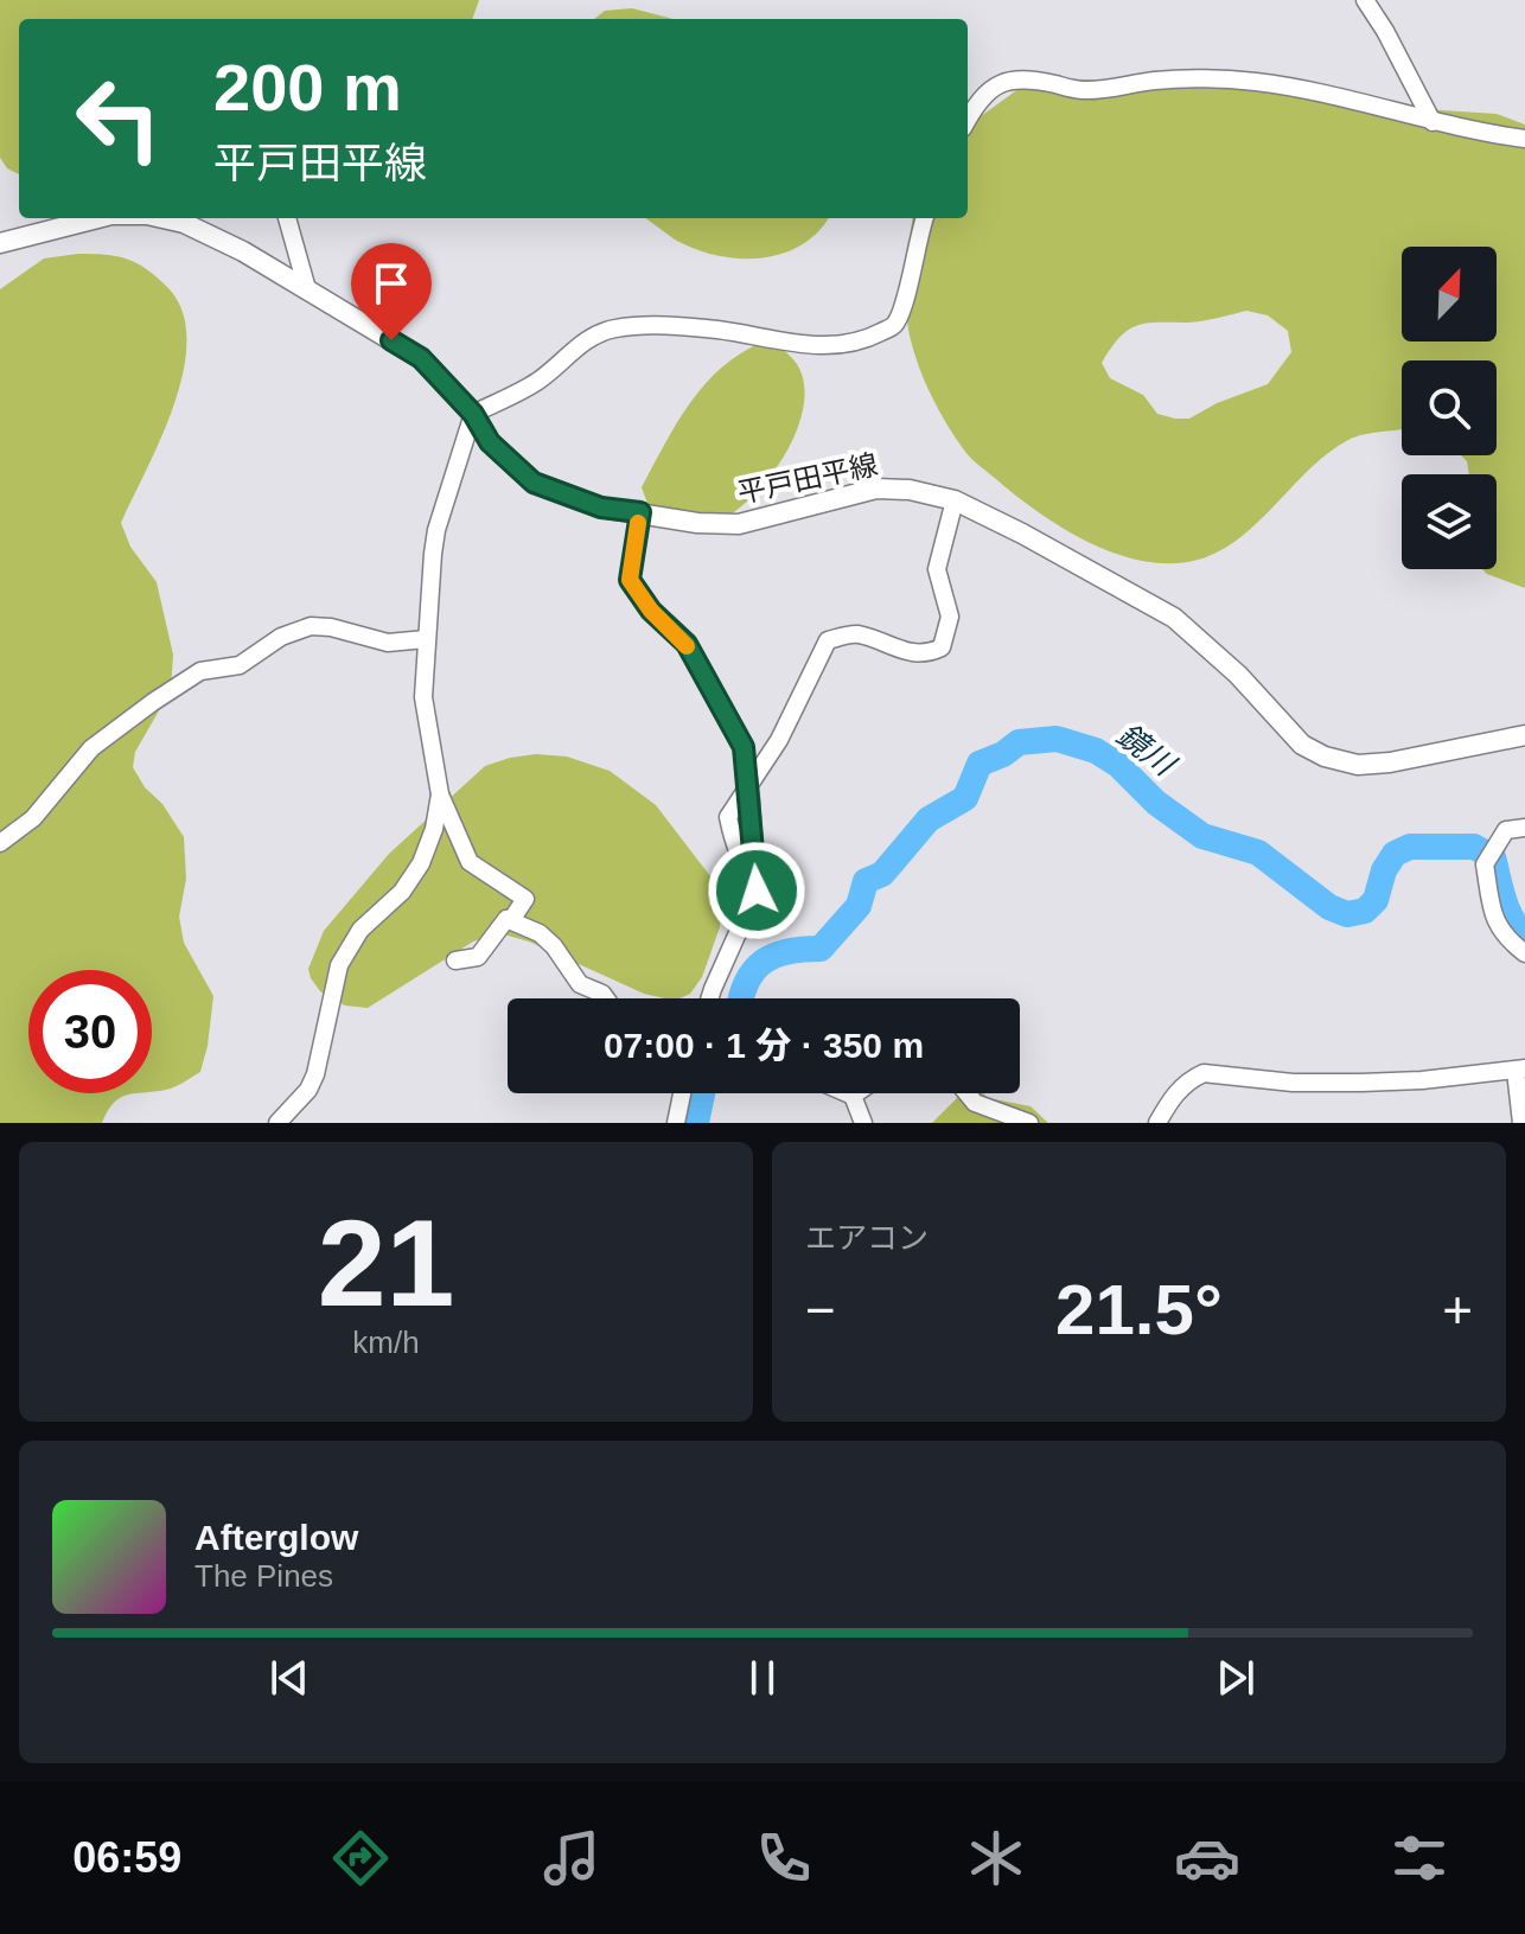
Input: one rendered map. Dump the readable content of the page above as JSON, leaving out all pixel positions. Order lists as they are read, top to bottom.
{
  "streets": {
    "main road": ["平戸田平線"]
  },
  "water": ["鏡川"],
  "north": "top right",
  "page": {
    "turn": ["200 m", "平戸田平線"],
    "limit": "30",
    "trip": "07:00 · 1 分 · 350 m",
    "tile": [
      ["21", "km/h"],
      "エアコン"
    ],
    "heat": ["−", "21.5°", "+"],
    "song": ["Afterglow", "The Pines"],
    "tabs": "06:59"
  }
}
